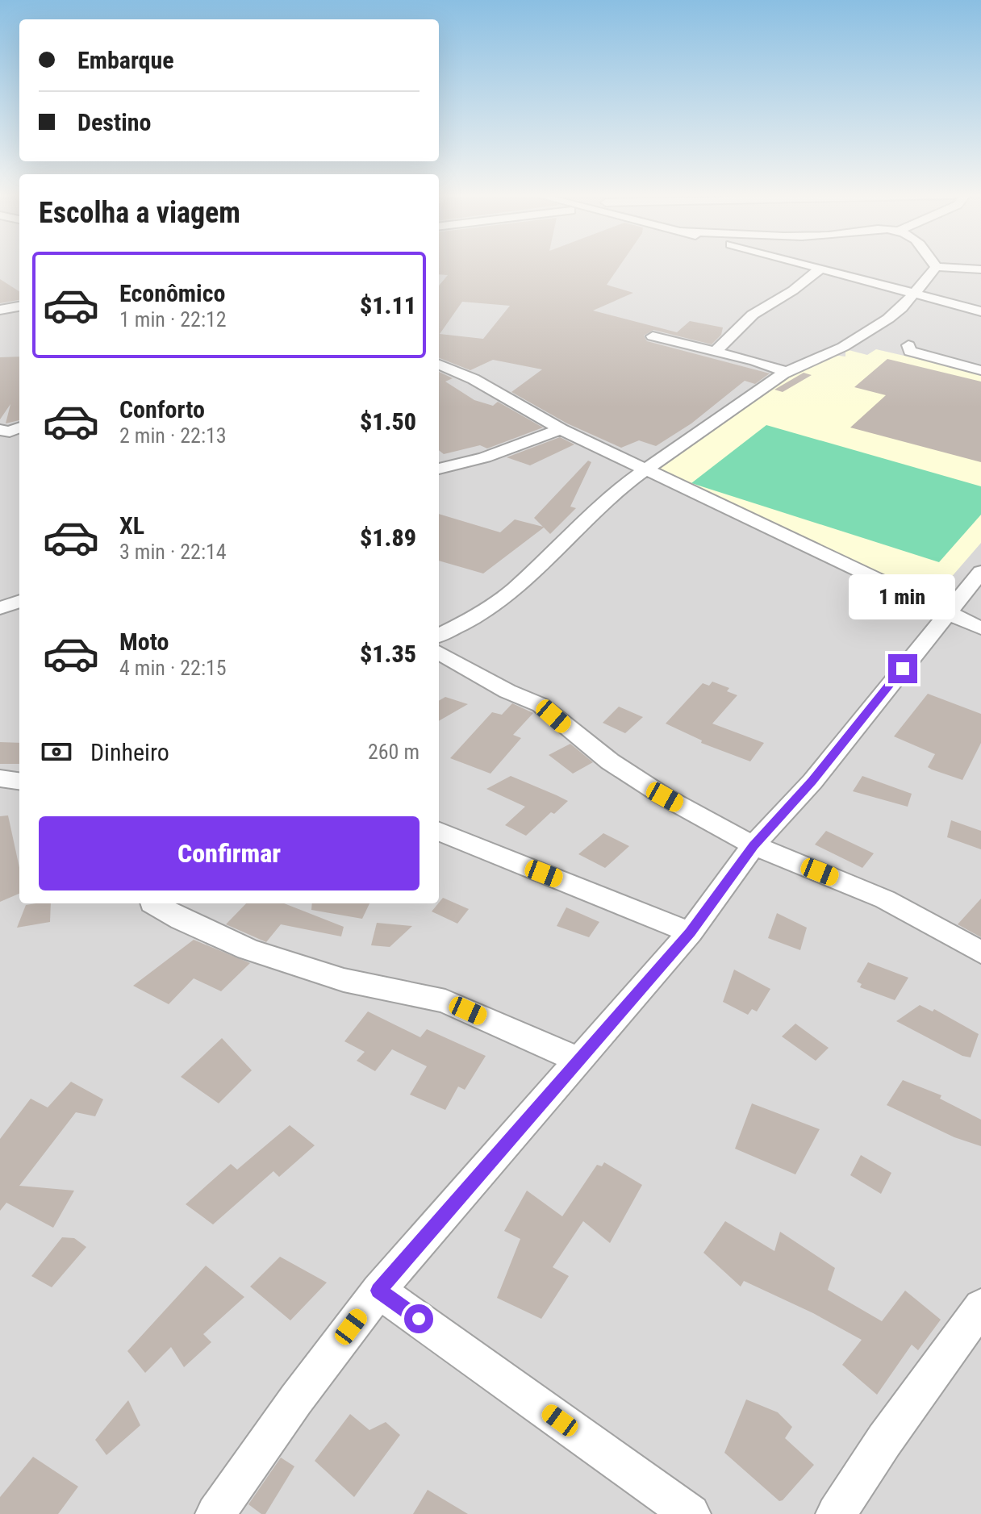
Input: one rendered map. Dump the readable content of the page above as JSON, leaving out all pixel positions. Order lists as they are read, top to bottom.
{
  "page": {
    "banner": ["Embarque", "Destino"],
    "heading": "Escolha a viagem",
    "list": [
      {
        "name": "Econômico",
        "note": "1 min · 22:12",
        "value": "$1.11"
      },
      {
        "name": "Conforto",
        "note": "2 min · 22:13",
        "value": "$1.50"
      },
      {
        "name": "XL",
        "note": "3 min · 22:14",
        "value": "$1.89"
      },
      {
        "name": "Moto",
        "note": "4 min · 22:15",
        "value": "$1.35"
      }
    ],
    "bubble": "1 min",
    "pay": ["Dinheiro", "260 m"],
    "buttons": "Confirmar"
  }
}
